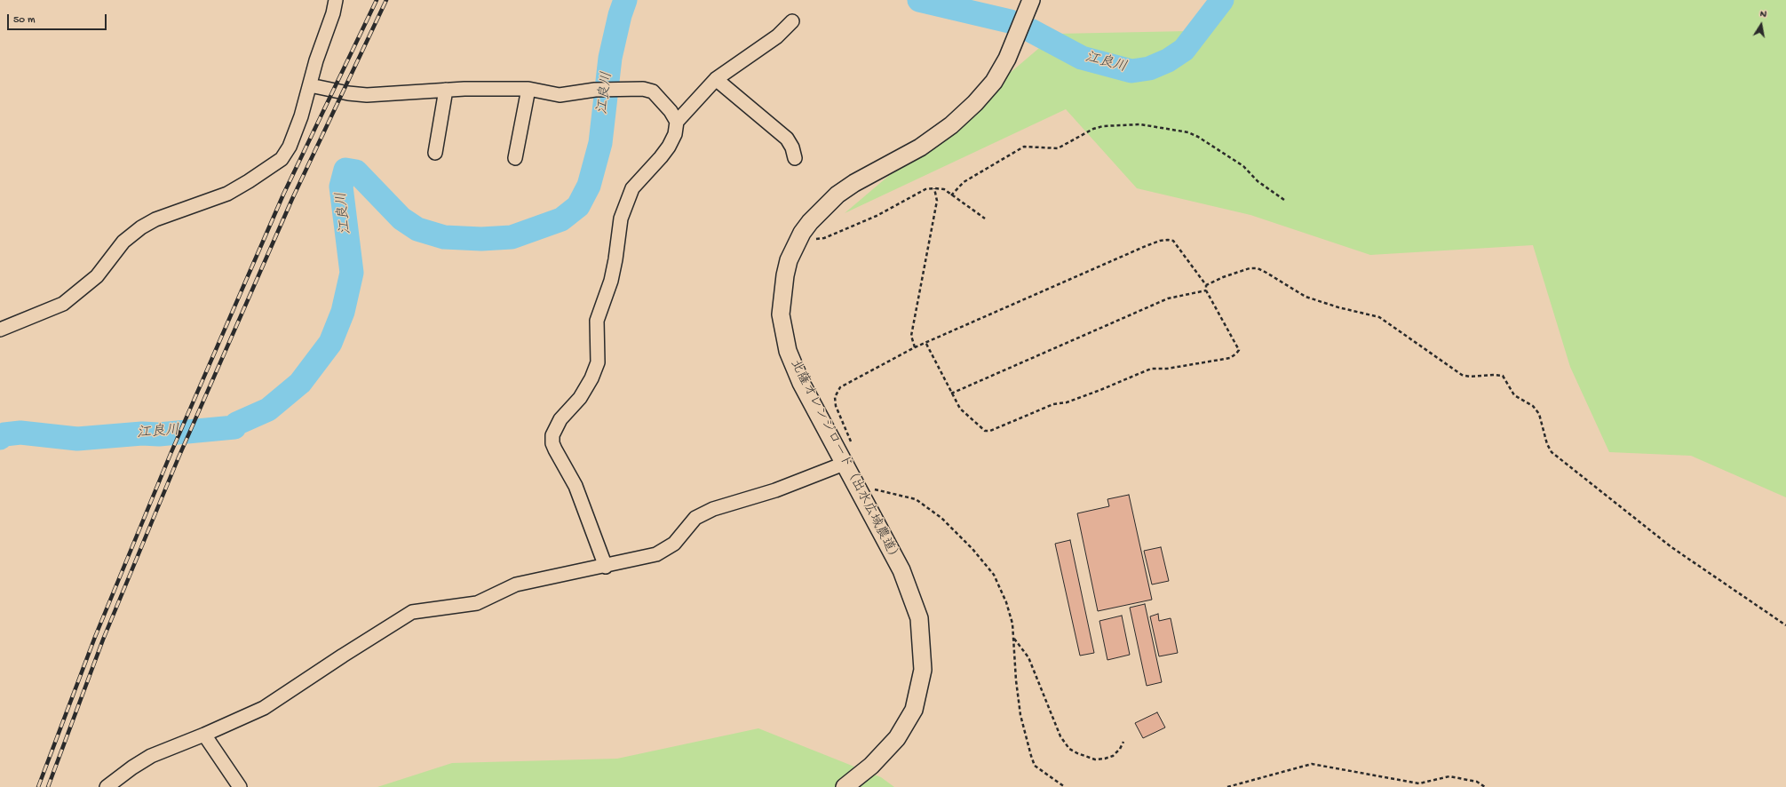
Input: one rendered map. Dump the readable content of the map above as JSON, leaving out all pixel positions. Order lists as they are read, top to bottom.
{
  "streets": {
    "street": ["北薩オレンジロード（出水広域農道）"]
  },
  "water": ["江良川"],
  "scale_bar": "50 m",
  "north": "top"
}
